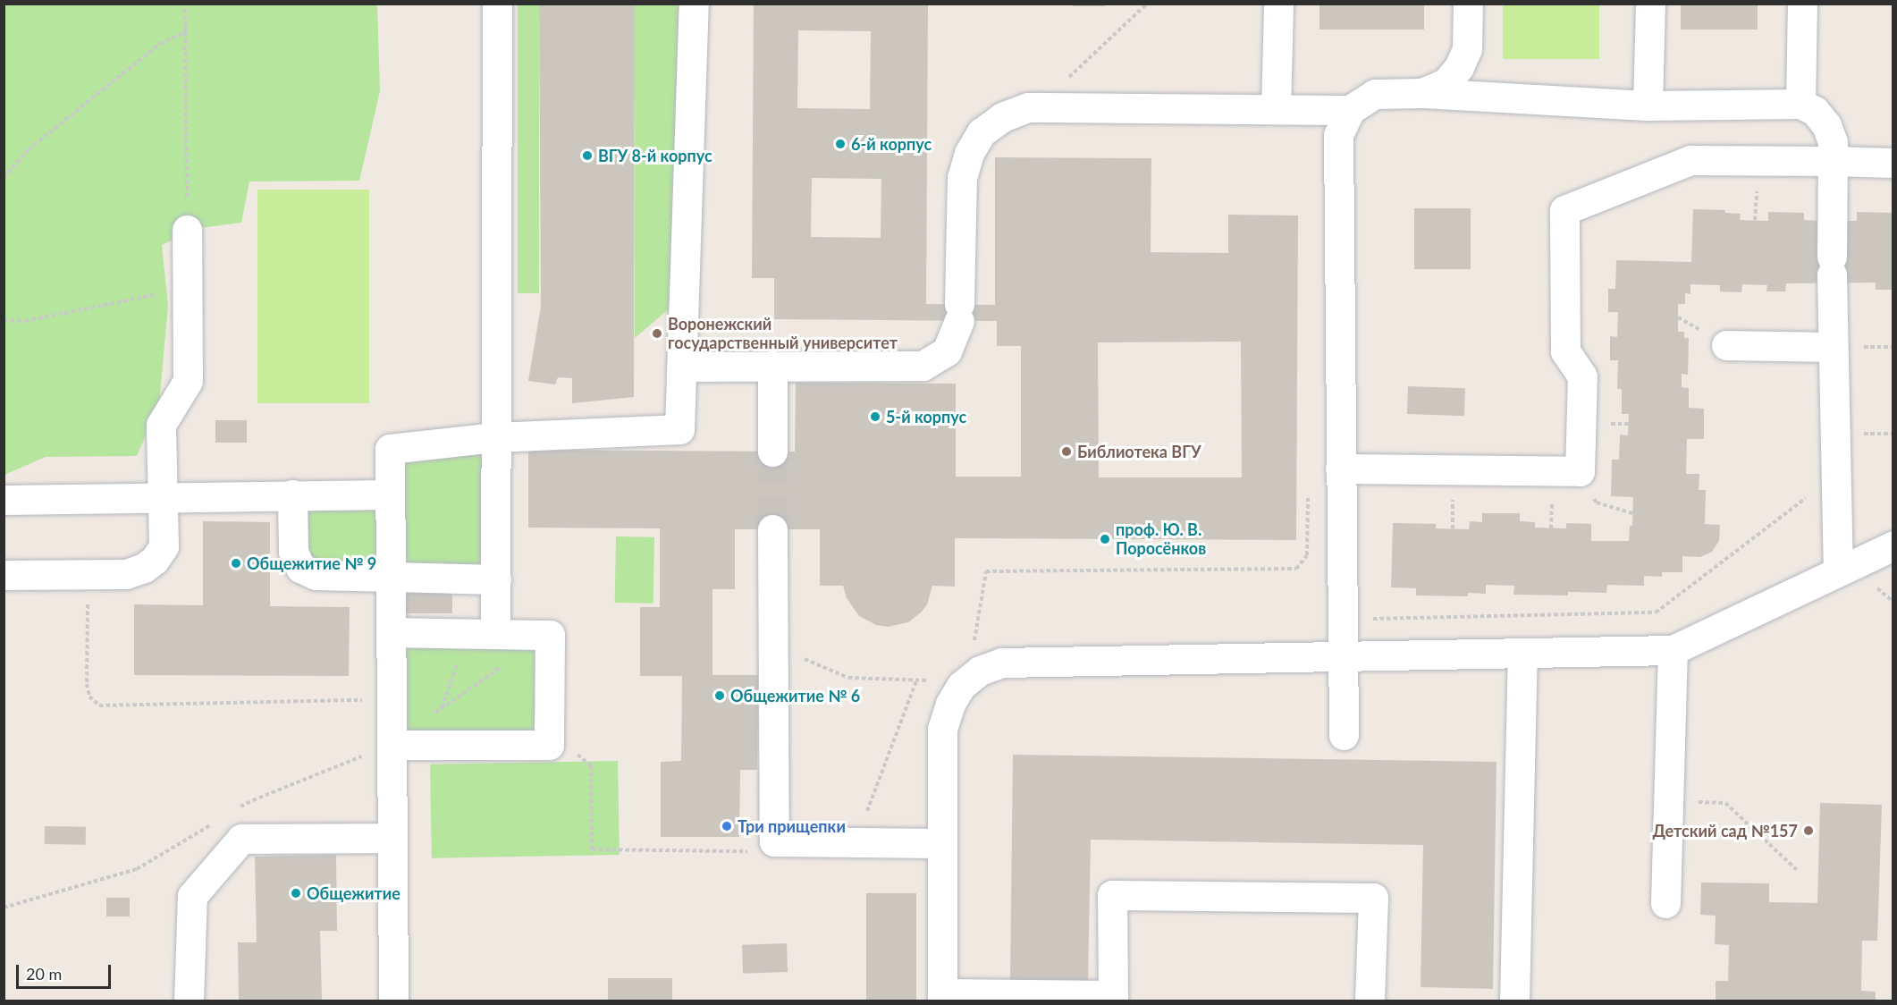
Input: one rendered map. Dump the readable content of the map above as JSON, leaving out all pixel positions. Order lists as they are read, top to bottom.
{
  "places": [
    "6-й корпус",
    "ВГУ 8-й корпус",
    "Воронежский государственный университет",
    "5-й корпус",
    "Библиотека ВГУ",
    "проф. Ю. В. Поросёнков",
    "Общежитие № 9",
    "Общежитие № 6",
    "Три прищепки",
    "Детский сад №157",
    "Общежитие"
  ],
  "scale_bar": "20 m"
}
